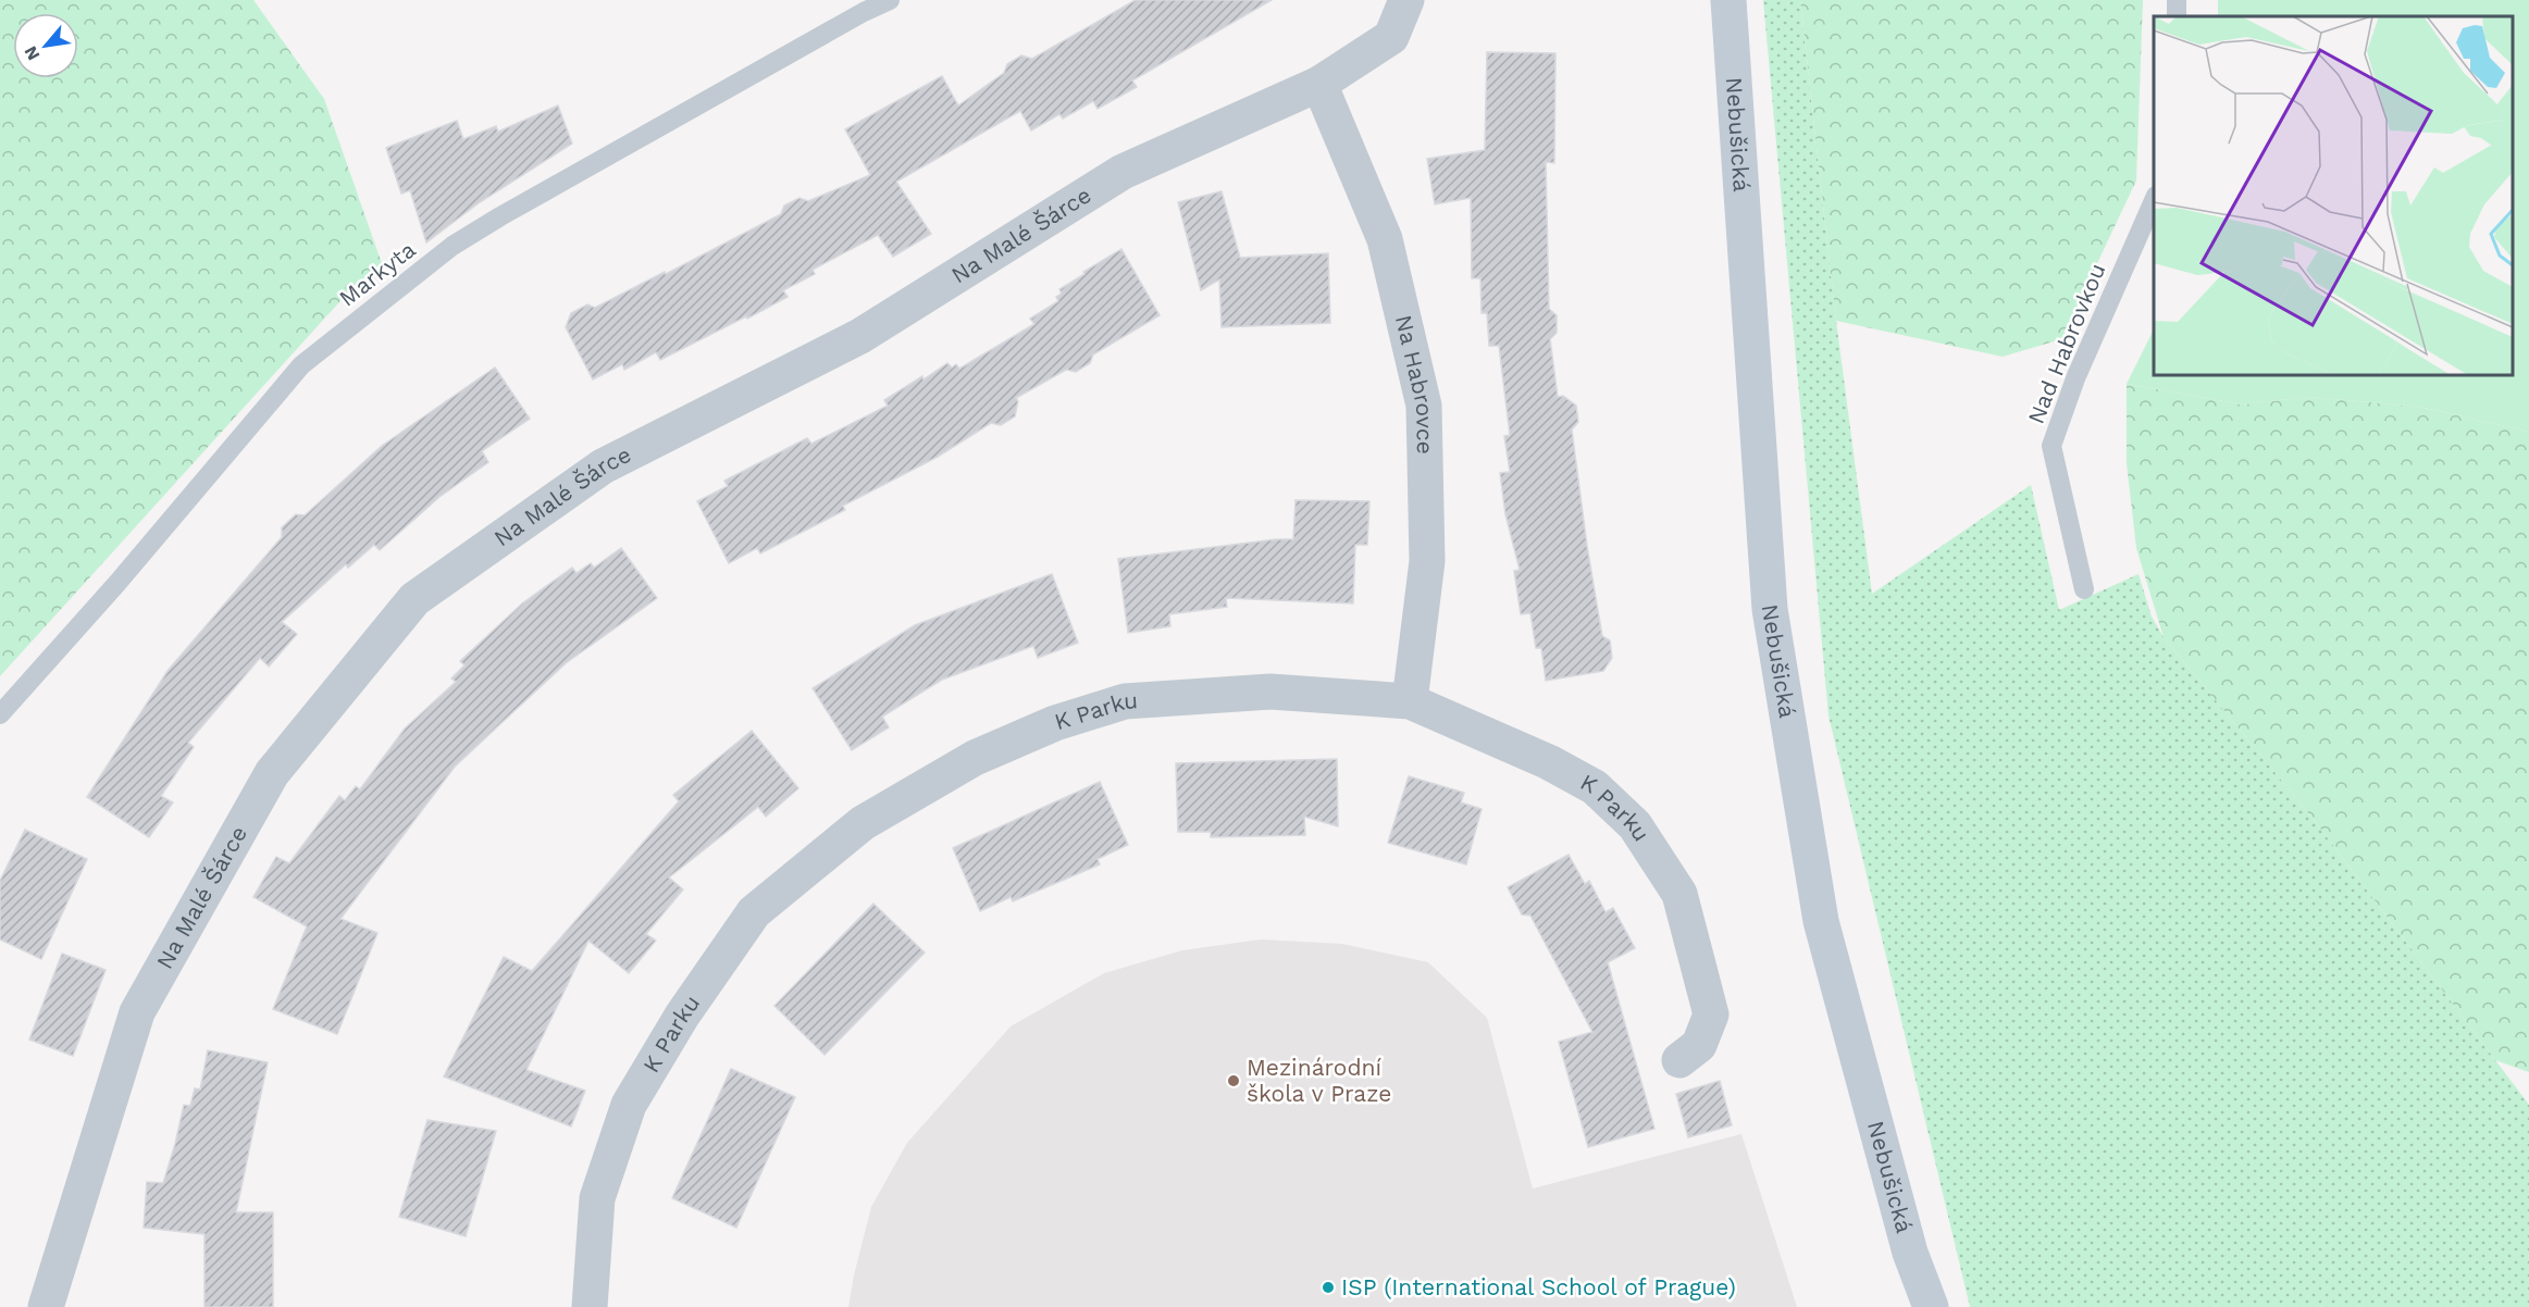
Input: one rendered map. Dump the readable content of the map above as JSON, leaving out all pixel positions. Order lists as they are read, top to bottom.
{
  "streets": {
    "street": [
      "Nebušická",
      "Na Malé Šárce",
      "Na Habrovce",
      "K Parku"
    ],
    "lane": ["Markyta", "Nad Habrovkou"]
  },
  "crossings": [
    ["Na Malé Šárce", "Na Habrovce"],
    ["Na Habrovce", "K Parku"]
  ],
  "places": ["Mezinárodní škola v Praze", "ISP (International School of Prague)"],
  "north": "bottom left"
}
